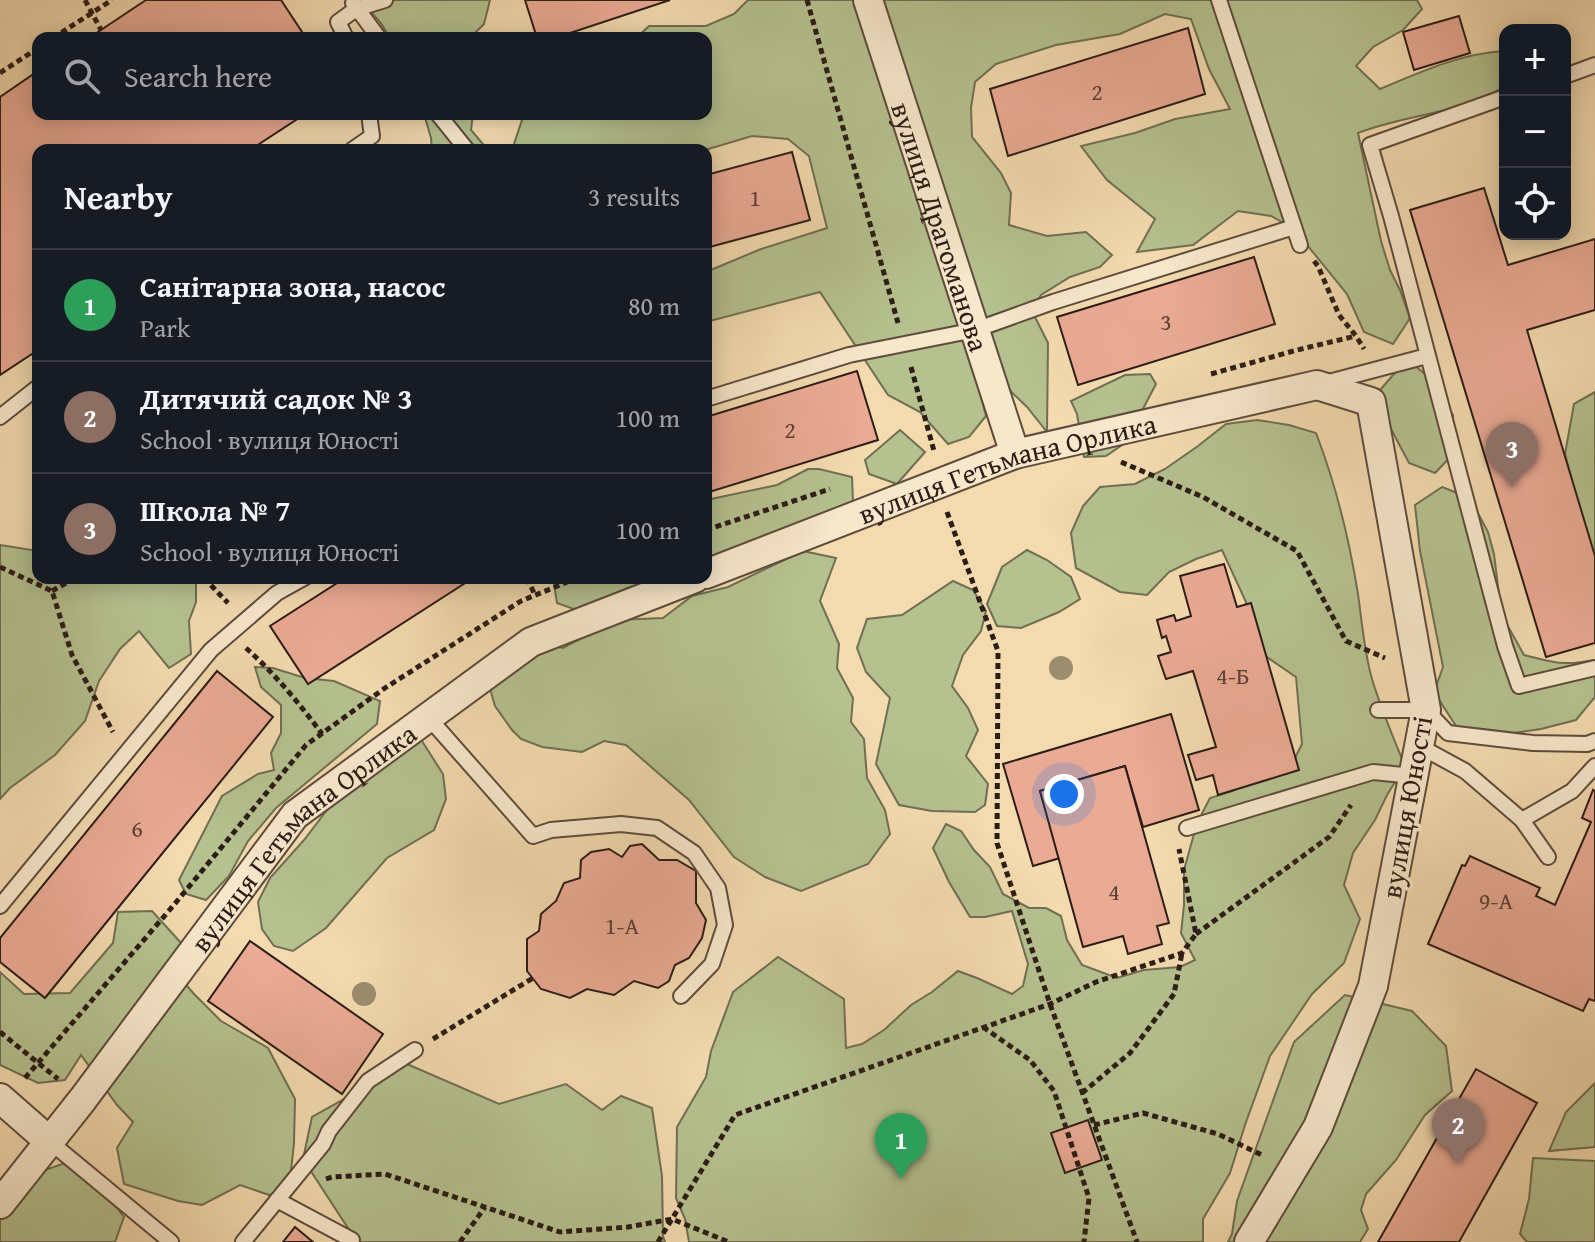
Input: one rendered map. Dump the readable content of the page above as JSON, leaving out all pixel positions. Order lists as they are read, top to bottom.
{
  "streets": {
    "street": ["вулиця Драгоманова", "вулиця Гетьмана Орлика", "вулиця Юності"]
  },
  "crossings": [
    ["вулиця Драгоманова", "вулиця Гетьмана Орлика"],
    ["вулиця Гетьмана Орлика", "вулиця Юності"]
  ],
  "house_numbers": [
    "2",
    "1",
    "3",
    "2",
    "4-Б",
    "6",
    "4",
    "9-А",
    "1-А"
  ],
  "page": {
    "map_buttons": ["+", "−"],
    "search": "Search here",
    "heading": ["Nearby", "3 results"],
    "list": [
      {
        "mark": "1",
        "name": "Санітарна зона, насос",
        "note": "Park",
        "value": "80 m"
      },
      {
        "mark": "2",
        "name": "Дитячий садок № 3",
        "note": "School · вулиця Юності",
        "value": "100 m"
      },
      {
        "mark": "3",
        "name": "Школа № 7",
        "note": "School · вулиця Юності",
        "value": "100 m"
      }
    ],
    "pins": ["3", "2", "1"]
  }
}
